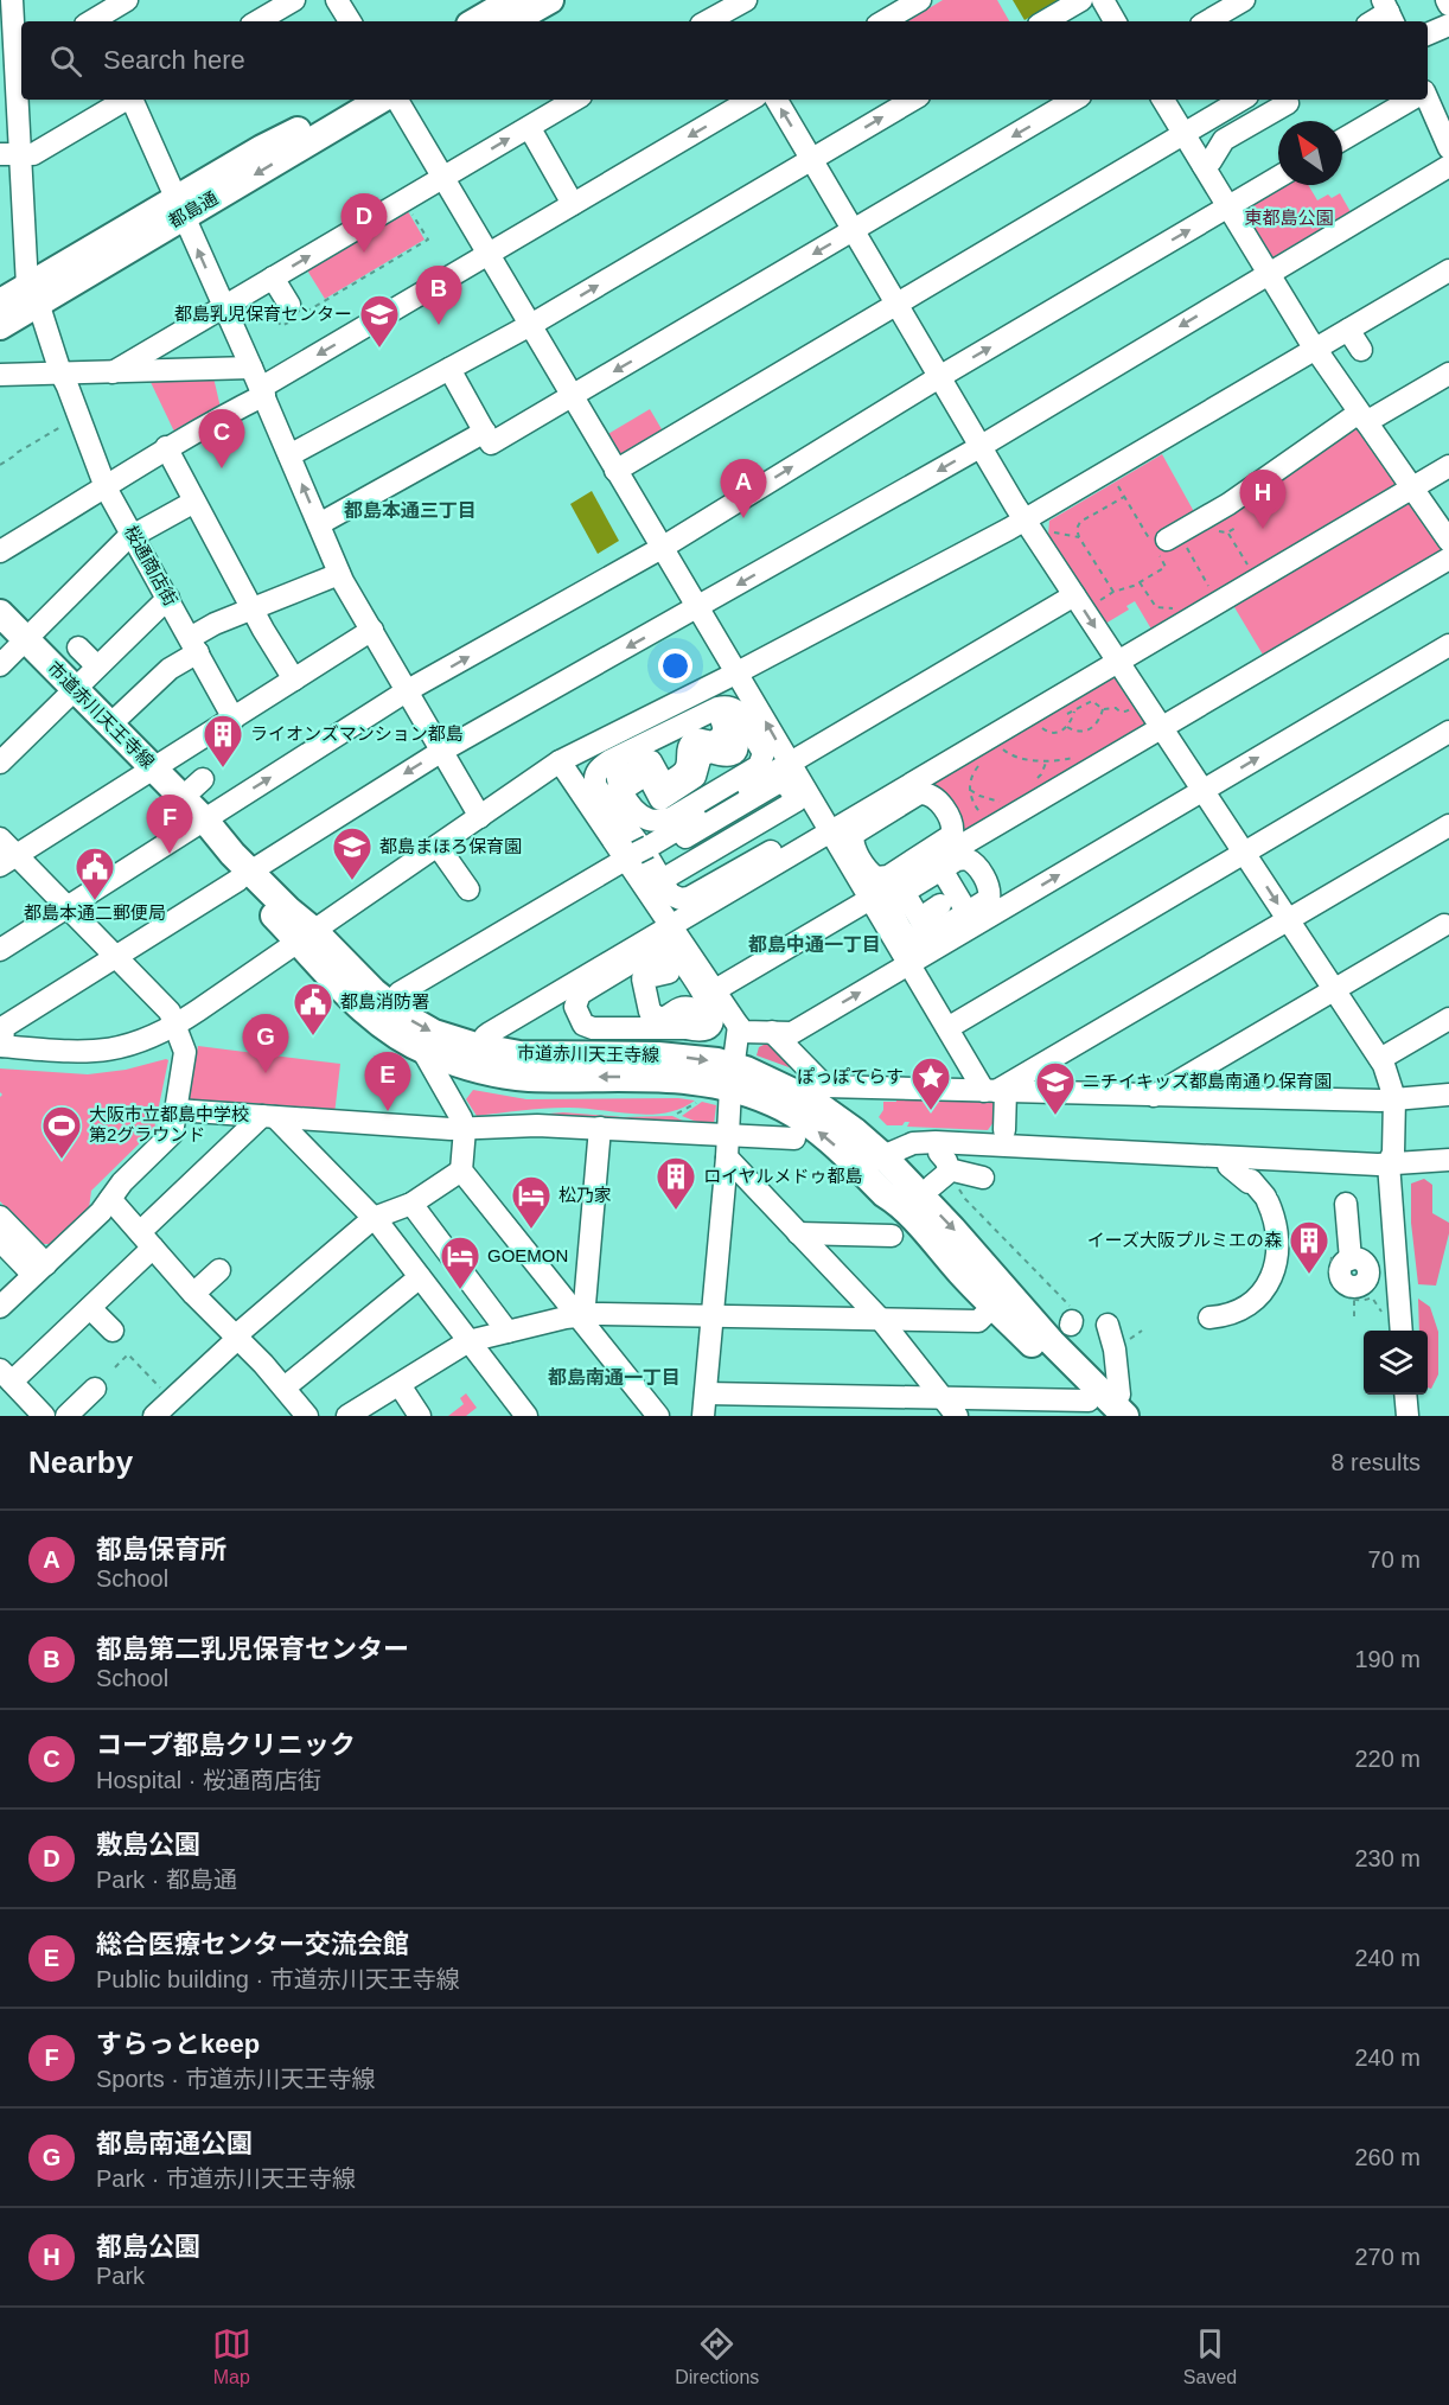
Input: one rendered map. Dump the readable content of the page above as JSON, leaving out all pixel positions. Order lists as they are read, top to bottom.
{
  "streets": {
    "main road": ["都島通", "市道赤川天王寺線"],
    "street": ["桜通商店街"]
  },
  "crossings": [
    ["都島通", "桜通商店街"]
  ],
  "districts": ["都島本通三丁目", "都島中通一丁目", "都島南通一丁目"],
  "parks": ["東都島公園"],
  "places": {
    "school or university": ["都島乳児保育センター", "都島まほろ保育園", "ニチイキッズ都島南通り保育園"],
    "building": ["ライオンズマンション都島", "ロイヤルメドゥ都島", "イーズ大阪プルミエの森"],
    "public building": ["都島本通二郵便局", "都島消防署"],
    "place": ["ぽっぽてらす"],
    "sports": ["大阪市立都島中学校 第2グラウンド"],
    "hotel": ["松乃家", "GOEMON"]
  },
  "north": "top left",
  "page": {
    "search": "Search here",
    "pins": [
      "D",
      "B",
      "C",
      "A",
      "H",
      "F",
      "G",
      "E"
    ],
    "heading": ["Nearby", "8 results"],
    "list": [
      {
        "mark": "A",
        "name": "都島保育所",
        "note": "School",
        "value": "70 m"
      },
      {
        "mark": "B",
        "name": "都島第二乳児保育センター",
        "note": "School",
        "value": "190 m"
      },
      {
        "mark": "C",
        "name": "コープ都島クリニック",
        "note": "Hospital · 桜通商店街",
        "value": "220 m"
      },
      {
        "mark": "D",
        "name": "敷島公園",
        "note": "Park · 都島通",
        "value": "230 m"
      },
      {
        "mark": "E",
        "name": "総合医療センター交流会館",
        "note": "Public building · 市道赤川天王寺線",
        "value": "240 m"
      },
      {
        "mark": "F",
        "name": "すらっとkeep",
        "note": "Sports · 市道赤川天王寺線",
        "value": "240 m"
      },
      {
        "mark": "G",
        "name": "都島南通公園",
        "note": "Park · 市道赤川天王寺線",
        "value": "260 m"
      },
      {
        "mark": "H",
        "name": "都島公園",
        "note": "Park",
        "value": "270 m"
      }
    ],
    "nav": ["Map", "Directions", "Saved"]
  }
}
